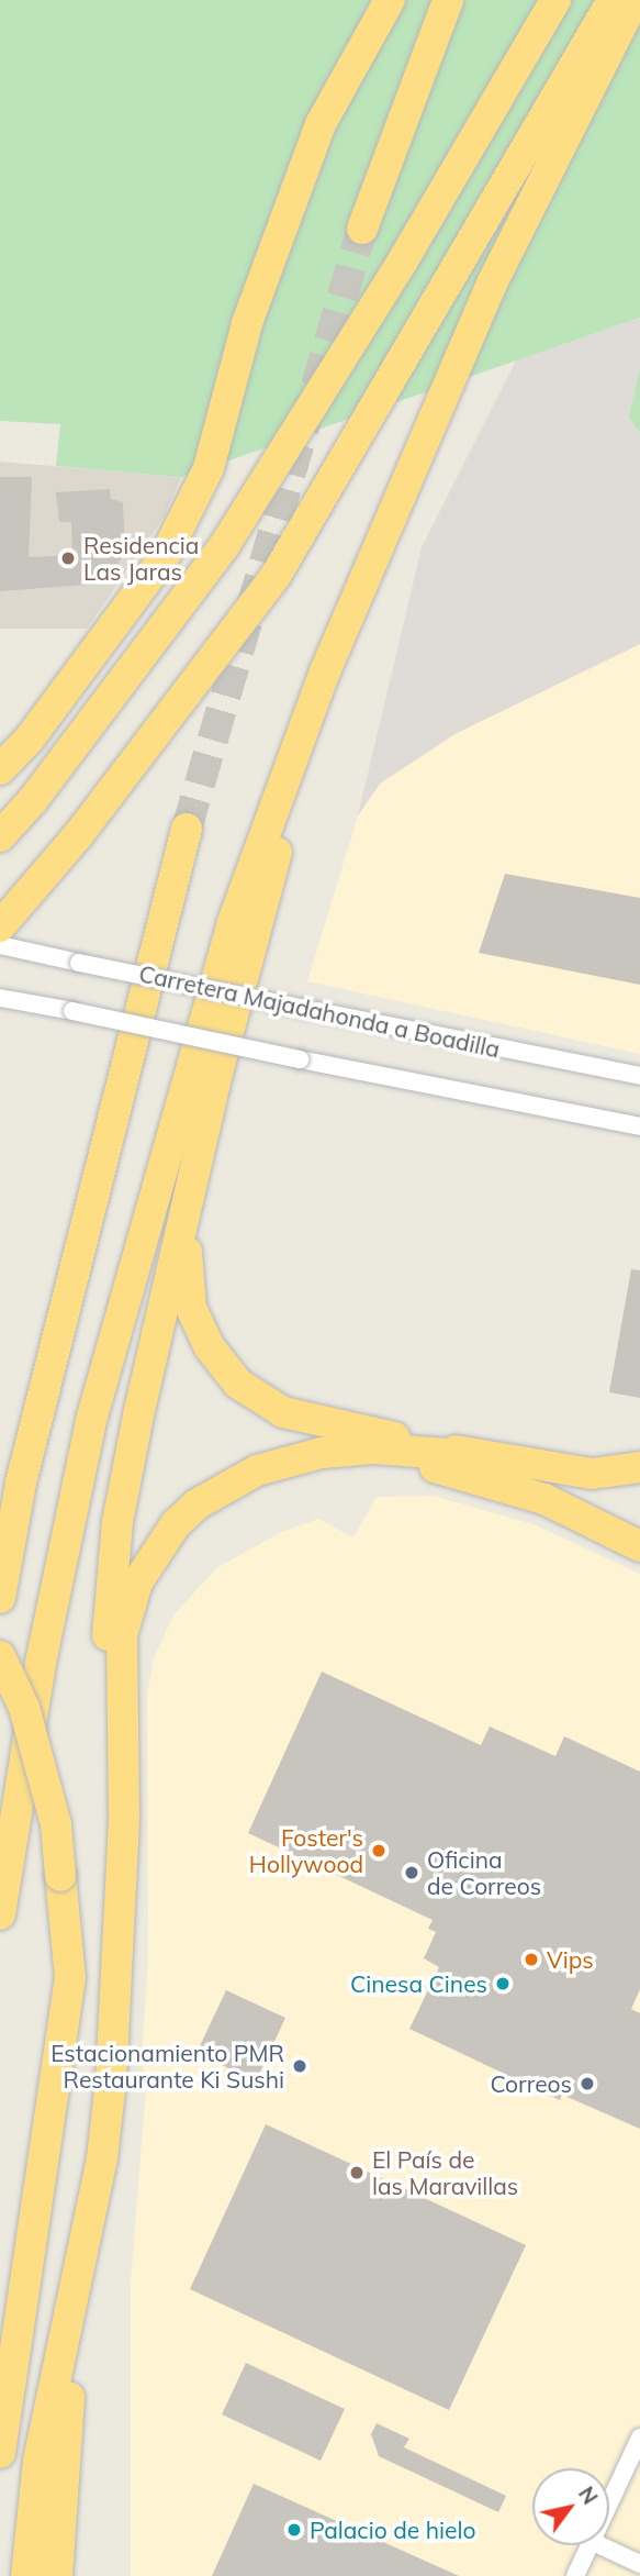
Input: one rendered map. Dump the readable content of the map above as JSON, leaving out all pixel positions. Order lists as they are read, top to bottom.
{
  "streets": {
    "street": ["Carretera Majadahonda a Boadilla"]
  },
  "places": [
    "Residencia Las Jaras",
    "Foster's Hollywood",
    "Oficina de Correos",
    "Vips",
    "Cinesa Cines",
    "Estacionamiento PMR Restaurante Ki Sushi",
    "Correos",
    "El País de las Maravillas",
    "Palacio de hielo"
  ],
  "north": "top right"
}
